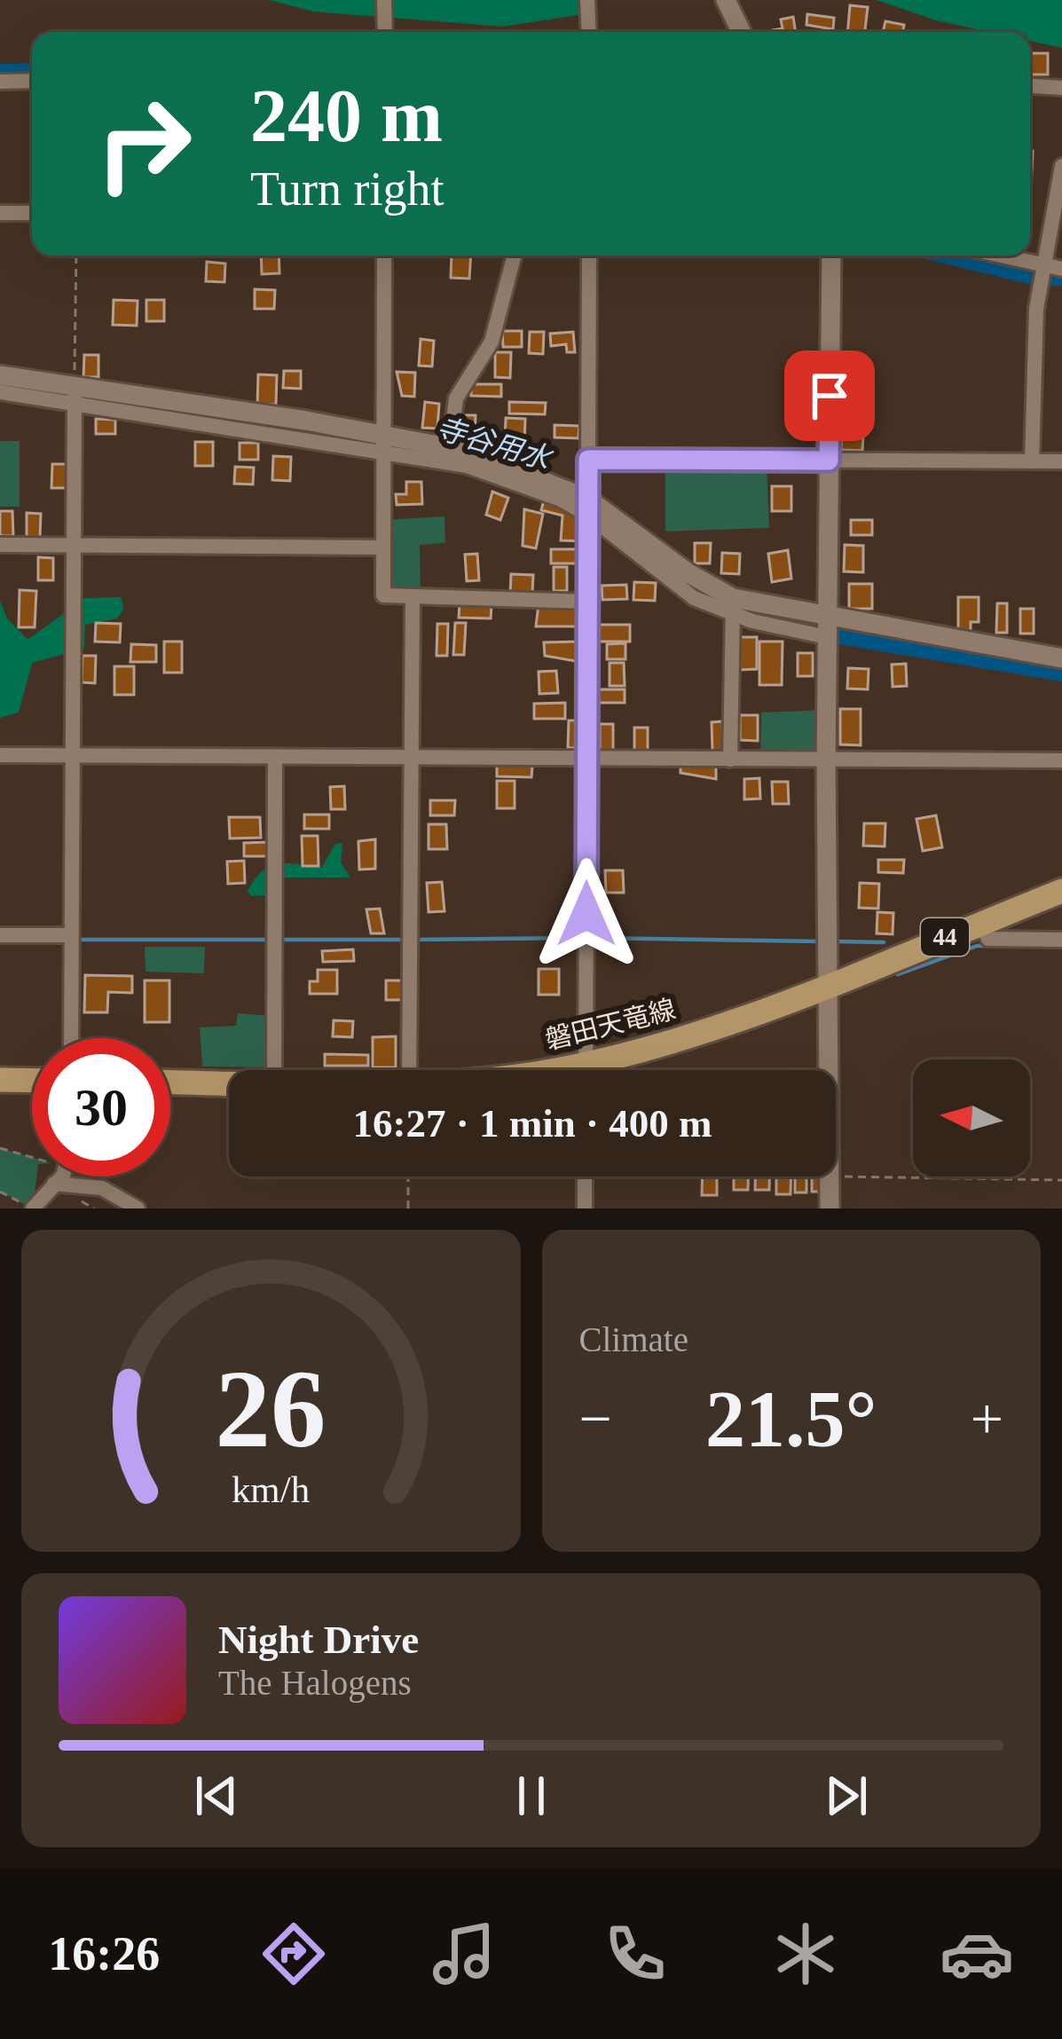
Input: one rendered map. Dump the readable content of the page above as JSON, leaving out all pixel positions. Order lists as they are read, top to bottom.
{
  "streets": {
    "main road": ["44", "磐田天竜線"]
  },
  "water": ["寺谷用水"],
  "north": "left",
  "page": {
    "turn": ["240 m", "Turn right"],
    "limit": "30",
    "trip": "16:27 · 1 min · 400 m",
    "tile": "Climate",
    "heat": ["−", "21.5°", "+"],
    "song": ["Night Drive", "The Halogens"],
    "tabs": "16:26",
    "gauge": ["26", "km/h"]
  }
}
